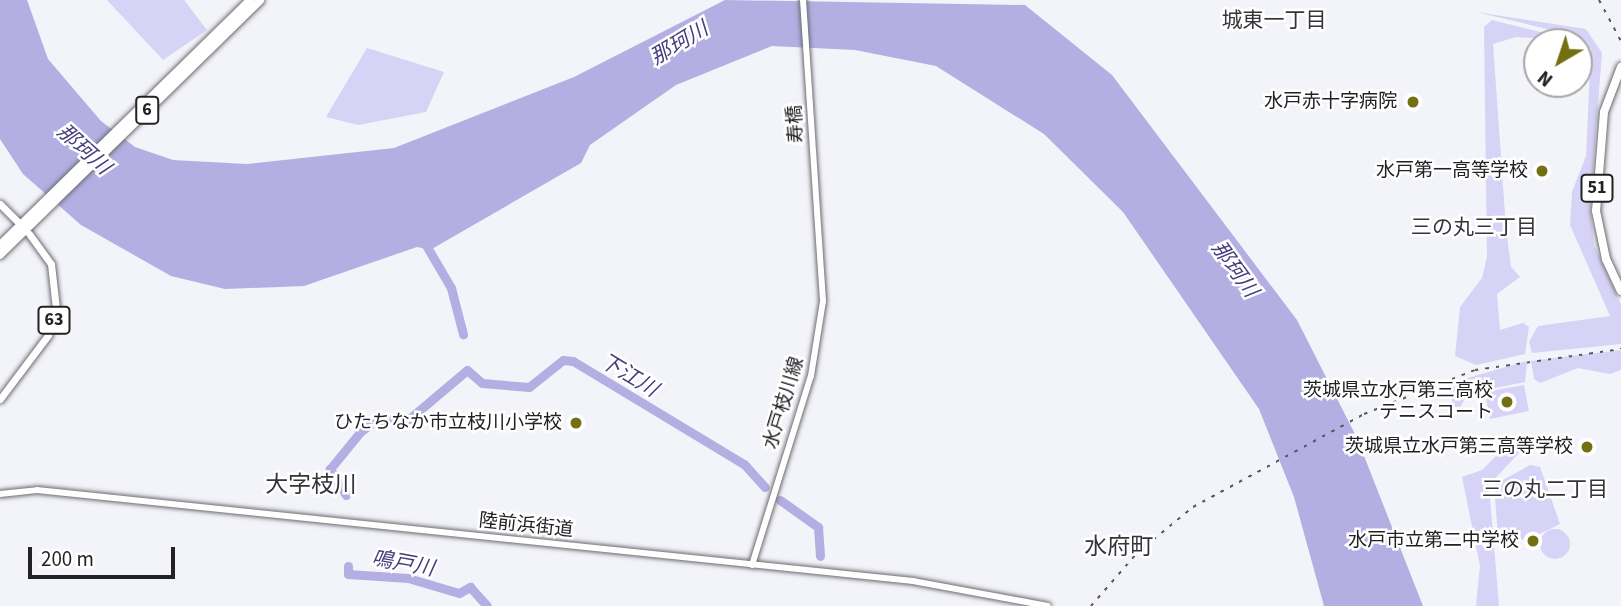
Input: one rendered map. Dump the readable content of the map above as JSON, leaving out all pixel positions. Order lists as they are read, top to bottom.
{
  "streets": {
    "highway": ["6", "51"],
    "main road": [
      "寿橋",
      "63",
      "水戸枝川線",
      "陸前浜街道"
    ]
  },
  "crossings": [
    ["寿橋", "水戸枝川線"],
    ["水戸枝川線", "陸前浜街道"]
  ],
  "districts": [
    "城東一丁目",
    "三の丸三丁目",
    "大字枝川",
    "三の丸二丁目",
    "水府町"
  ],
  "water": ["那珂川", "下江川", "鳴戸川"],
  "places": [
    "水戸赤十字病院",
    "水戸第一高等学校",
    "茨城県立水戸第三高校 テニスコート",
    "ひたちなか市立枝川小学校",
    "茨城県立水戸第三高等学校",
    "水戸市立第二中学校"
  ],
  "scale_bar": "200 m",
  "north": "bottom left"
}
